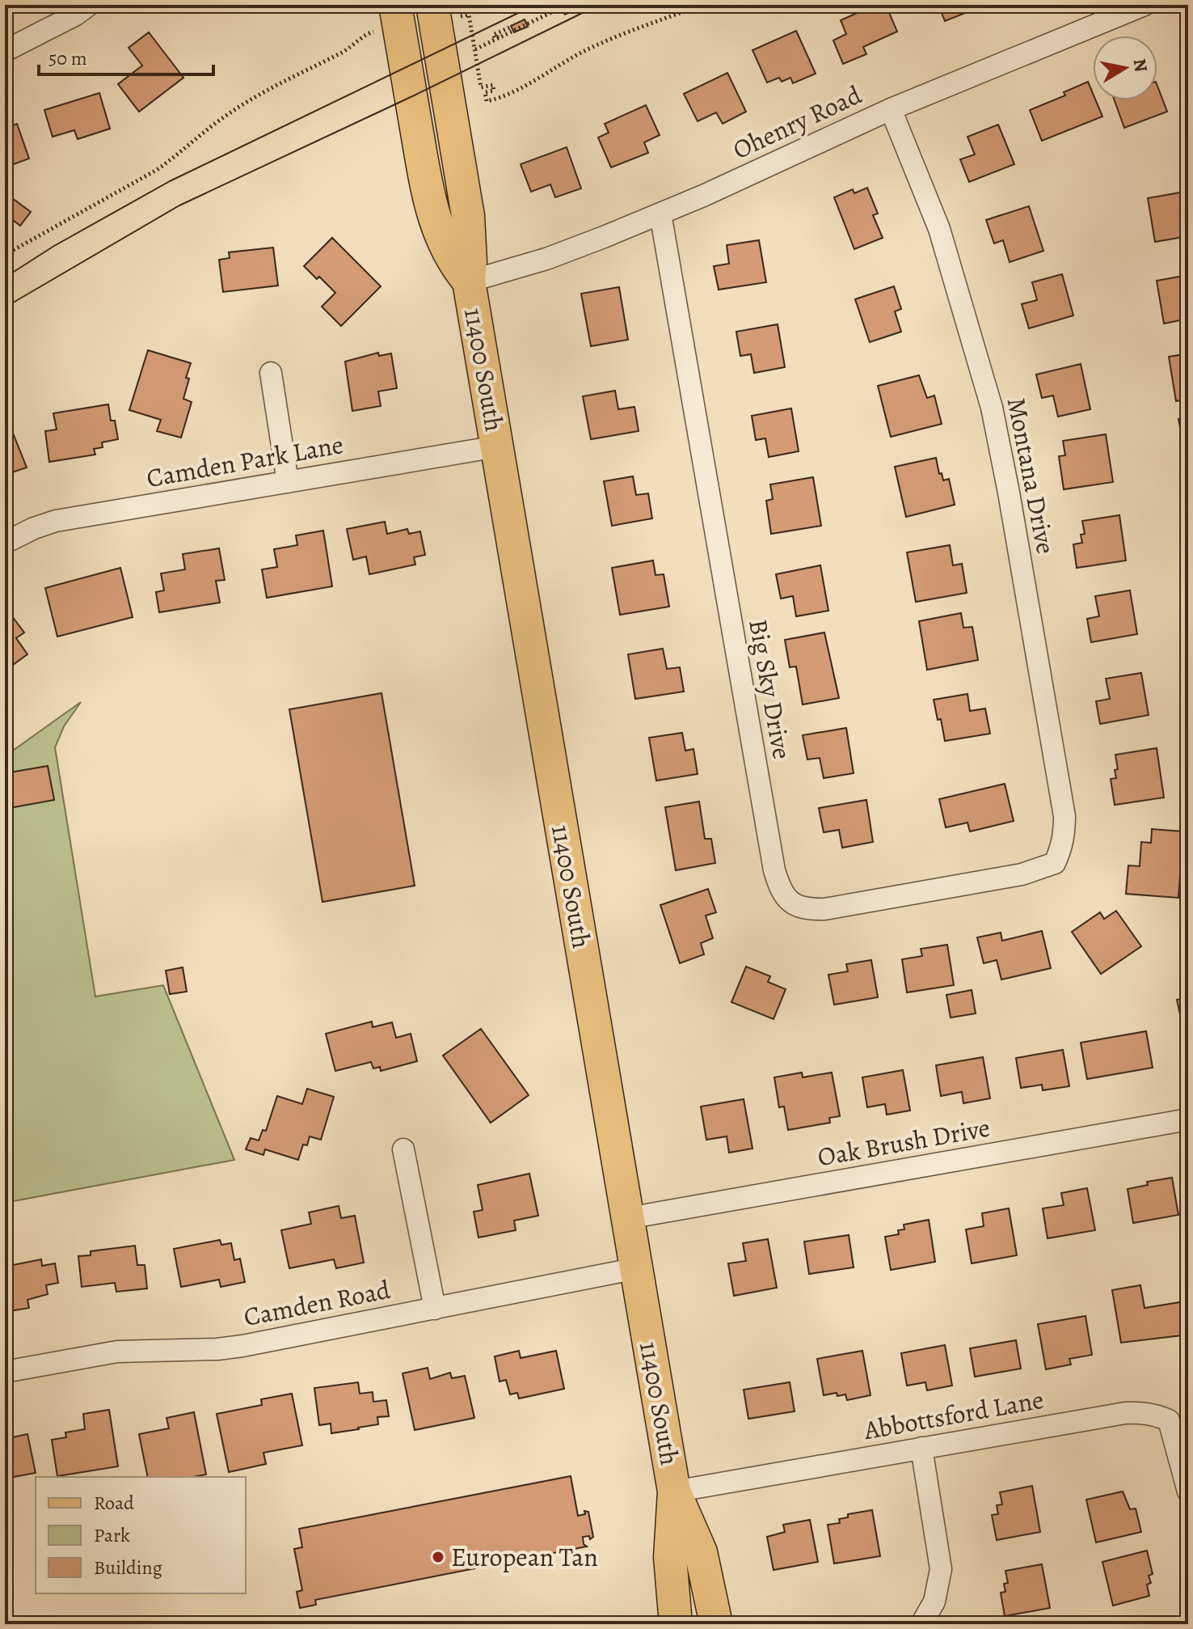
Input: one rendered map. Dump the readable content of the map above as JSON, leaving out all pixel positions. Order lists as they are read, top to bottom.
{
  "streets": {
    "main road": ["11400 South"],
    "street": [
      "Ohenry Road",
      "Camden Park Lane",
      "Montana Drive",
      "Big Sky Drive",
      "Oak Brush Drive",
      "Camden Road",
      "Abbottsford Lane"
    ]
  },
  "crossings": [
    ["Ohenry Road", "11400 South"],
    ["Ohenry Road", "Montana Drive"],
    ["Ohenry Road", "Big Sky Drive"],
    ["11400 South", "Camden Park Lane"],
    ["11400 South", "Oak Brush Drive"],
    ["11400 South", "Camden Road"],
    ["11400 South", "Abbottsford Lane"],
    ["Montana Drive", "Big Sky Drive"]
  ],
  "places": ["European Tan"],
  "legend": ["Road", "Park", "Building"],
  "scale_bar": "50 m",
  "north": "right"
}
